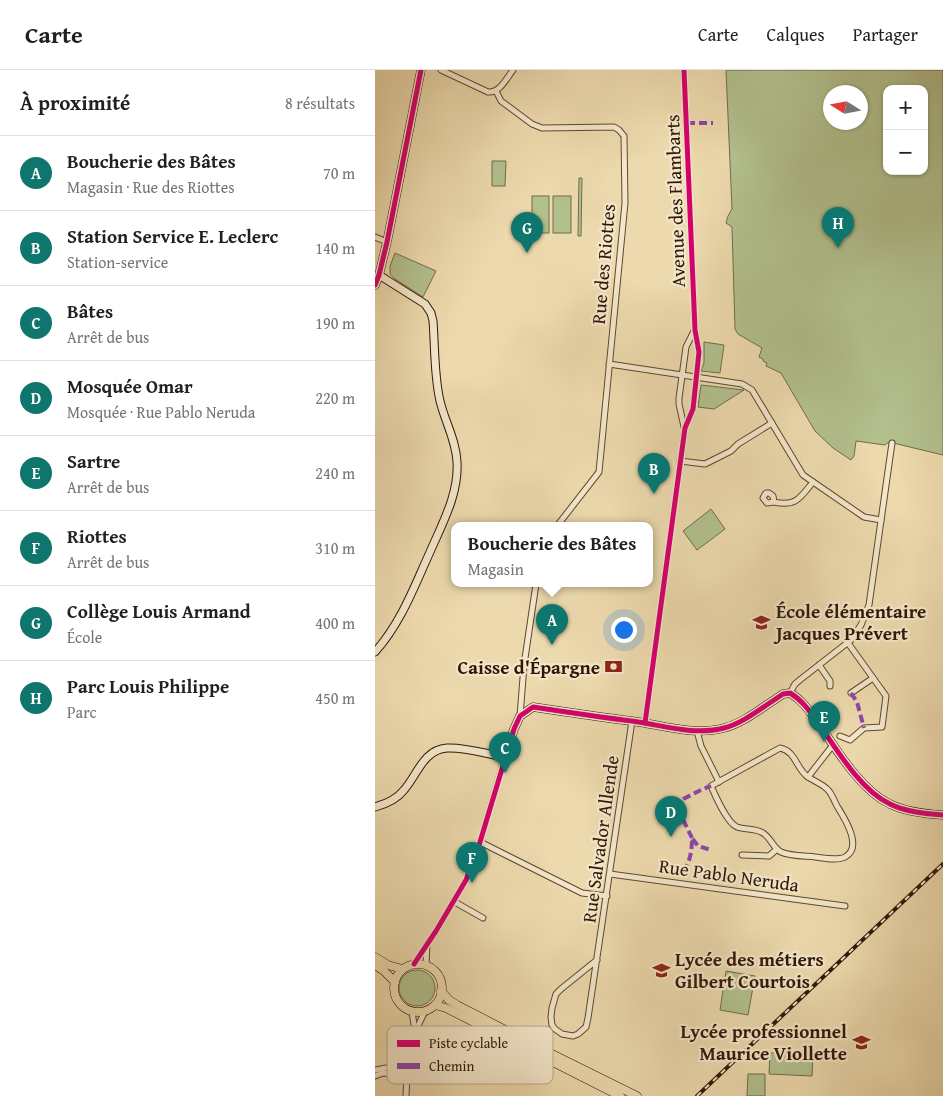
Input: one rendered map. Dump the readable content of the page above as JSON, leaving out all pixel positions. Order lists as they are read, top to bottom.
{
  "streets": {
    "street": [
      "Avenue des Flambarts",
      "Rue des Riottes",
      "Rue Salvador Allende",
      "Rue Pablo Neruda"
    ]
  },
  "crossings": [
    ["Rue Salvador Allende", "Rue Pablo Neruda"]
  ],
  "places": {
    "school or university": ["École élémentaire Jacques Prévert", "Lycée des métiers Gilbert Courtois", "Lycée professionnel Maurice Viollette"],
    "bank": ["Caisse d'Épargne"]
  },
  "legend": ["Piste cyclable", "Chemin"],
  "north": "left",
  "page": {
    "header": "Carte",
    "nav": ["Carte", "Calques", "Partager"],
    "heading": ["À proximité", "8 résultats"],
    "map_buttons": ["+", "−"],
    "list": [
      {
        "mark": "A",
        "name": "Boucherie des Bâtes",
        "note": "Magasin · Rue des Riottes",
        "value": "70 m"
      },
      {
        "mark": "B",
        "name": "Station Service E. Leclerc",
        "note": "Station-service",
        "value": "140 m"
      },
      {
        "mark": "C",
        "name": "Bâtes",
        "note": "Arrêt de bus",
        "value": "190 m"
      },
      {
        "mark": "D",
        "name": "Mosquée Omar",
        "note": "Mosquée · Rue Pablo Neruda",
        "value": "220 m"
      },
      {
        "mark": "E",
        "name": "Sartre",
        "note": "Arrêt de bus",
        "value": "240 m"
      },
      {
        "mark": "F",
        "name": "Riottes",
        "note": "Arrêt de bus",
        "value": "310 m"
      },
      {
        "mark": "G",
        "name": "Collège Louis Armand",
        "note": "École",
        "value": "400 m"
      },
      {
        "mark": "H",
        "name": "Parc Louis Philippe",
        "note": "Parc",
        "value": "450 m"
      }
    ],
    "pins": [
      "H",
      "G",
      "B",
      "A",
      "E",
      "C",
      "D",
      "F"
    ],
    "popup": ["Boucherie des Bâtes", "Magasin"]
  }
}
